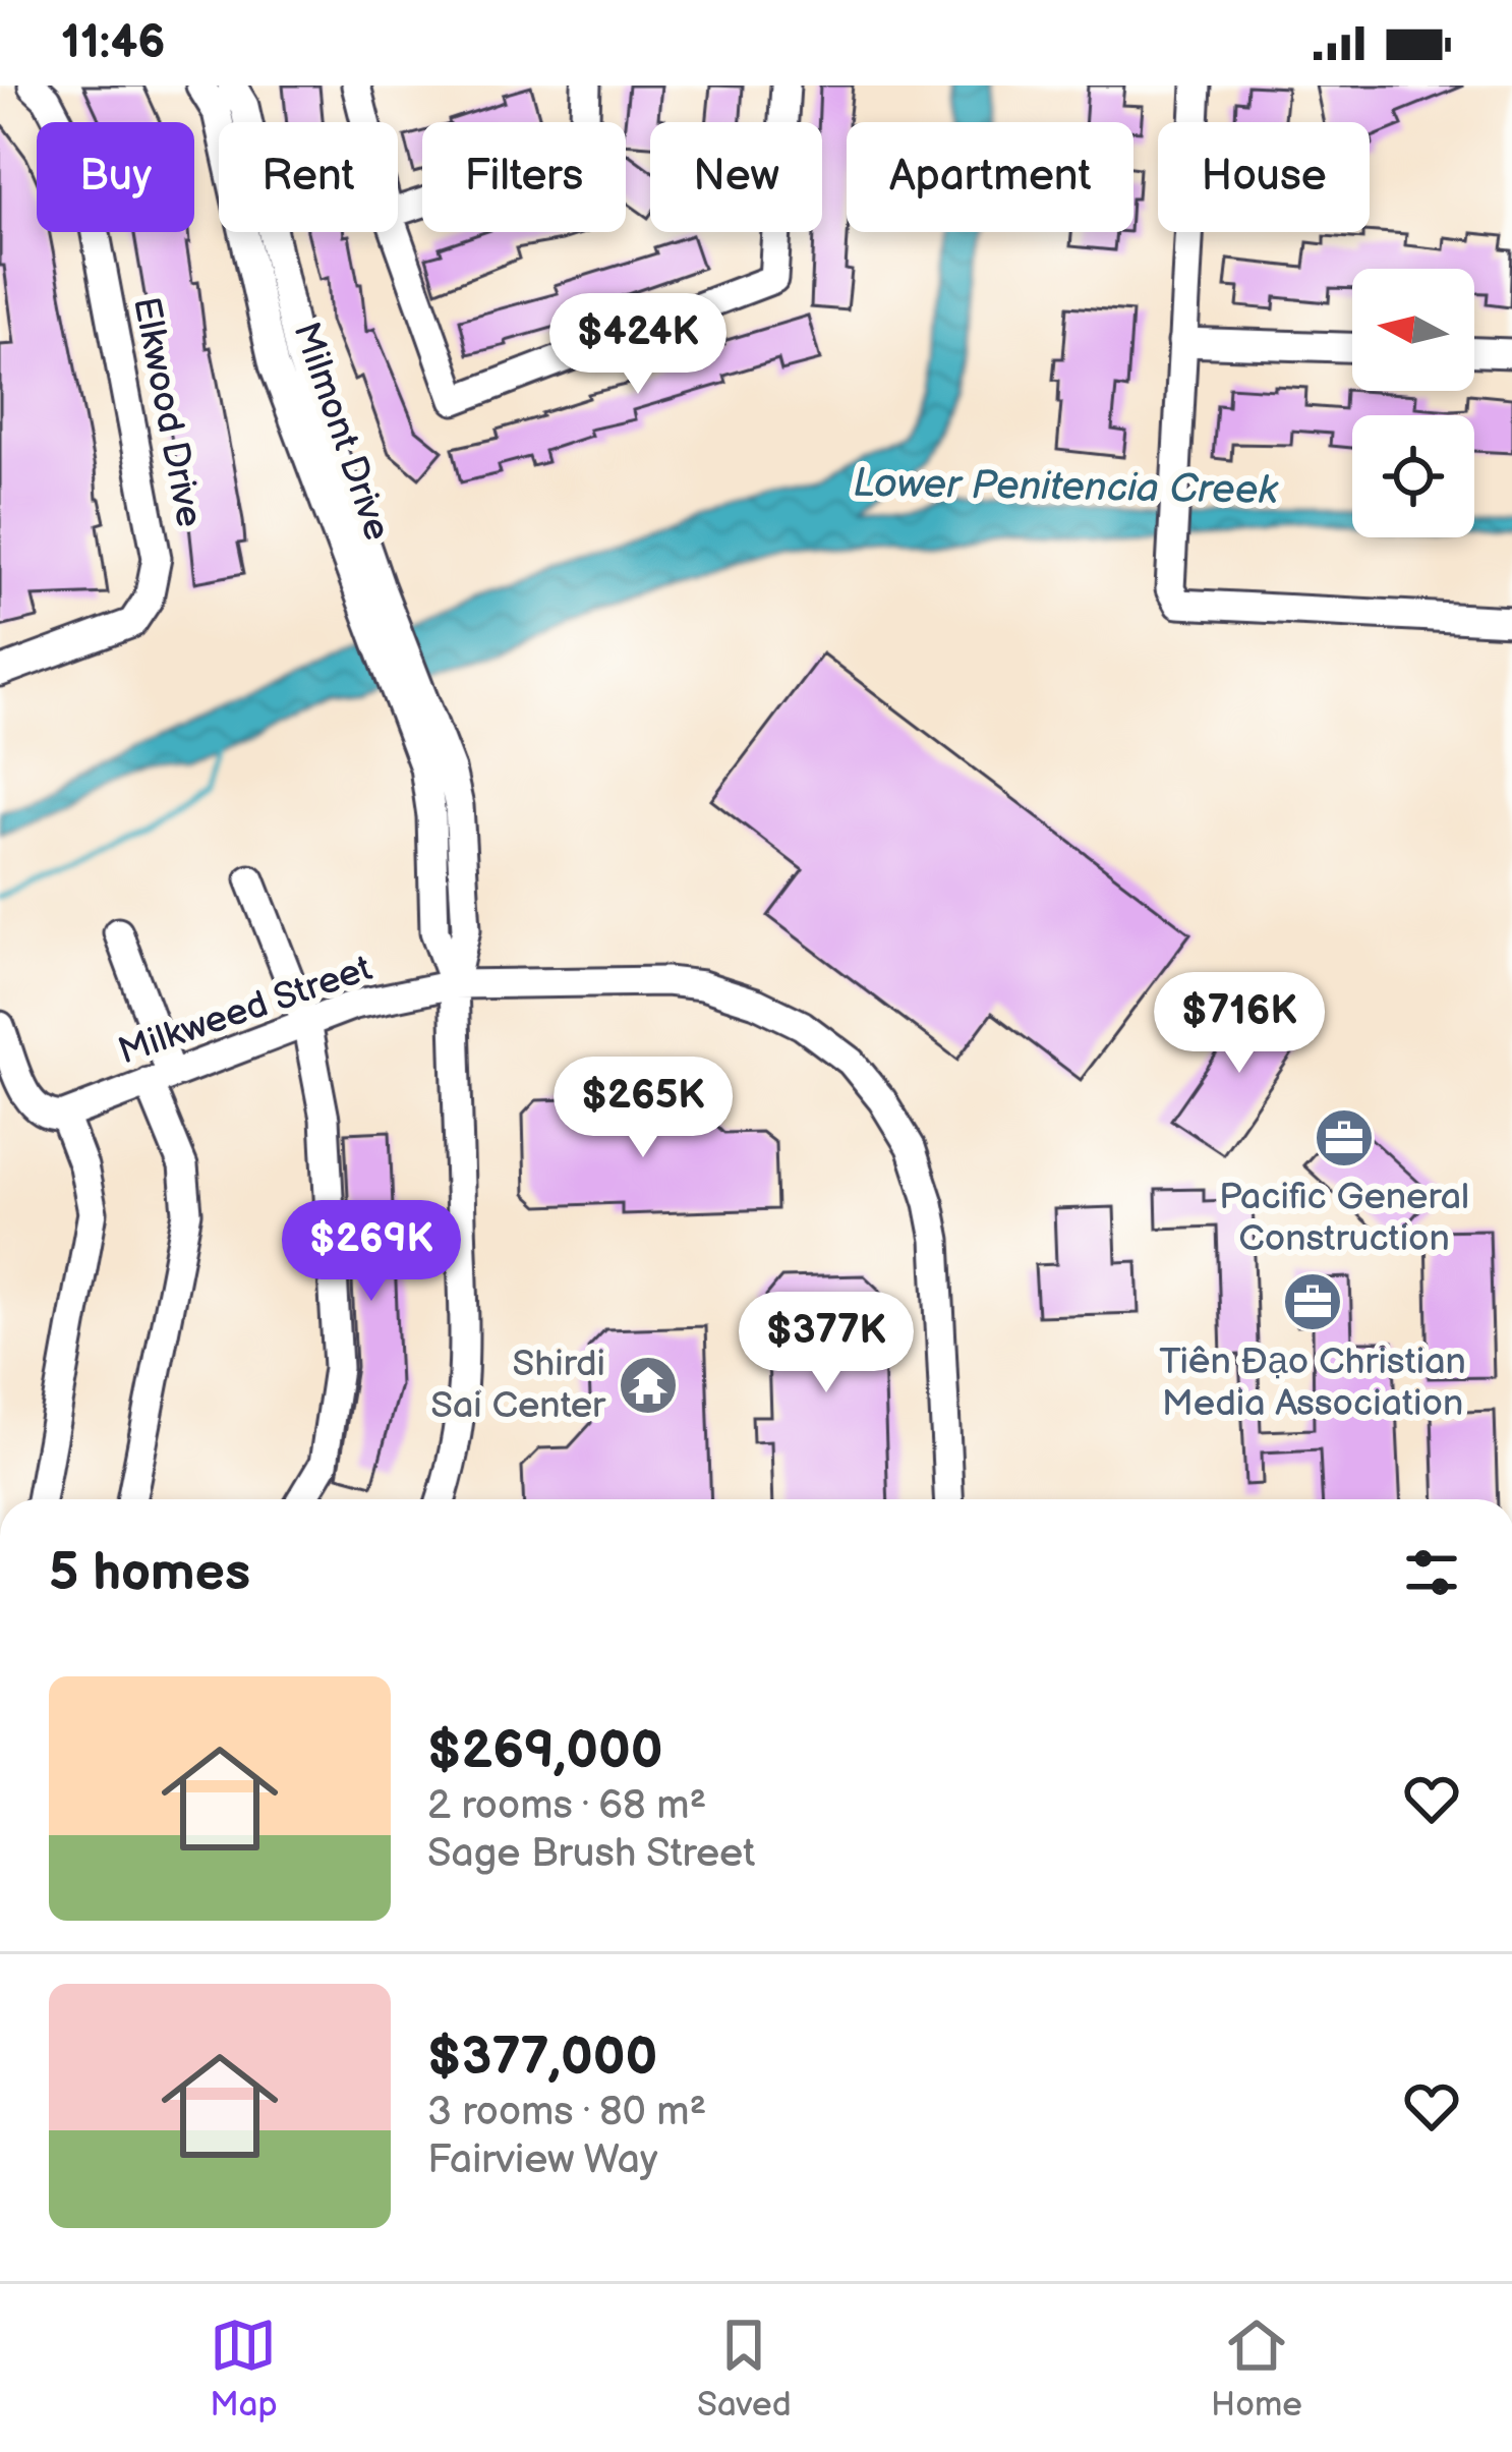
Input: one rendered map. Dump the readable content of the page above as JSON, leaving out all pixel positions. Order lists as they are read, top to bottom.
{
  "streets": {
    "street": ["Elkwood Drive", "Milmont Drive", "Milkweed Street"]
  },
  "crossings": [
    ["Milmont Drive", "Milkweed Street"]
  ],
  "water": ["Lower Penitencia Creek"],
  "places": {
    "office": ["Pacific General Construction", "Tiên Đạo Christian Media Association"],
    "temple": ["Shirdi Sai Center"]
  },
  "north": "left",
  "page": {
    "status": "11:46",
    "chip": [
      "Buy",
      "Rent",
      "Filters",
      "New",
      "Apartment",
      "House"
    ],
    "price": [
      "$424K",
      "$716K",
      "$265K",
      "$269K",
      "$377K"
    ],
    "heading": "5 homes",
    "list": [
      {
        "name": "$269,000",
        "note": "2 rooms · 68 m² · Sage Brush Street"
      },
      {
        "name": "$377,000",
        "note": "3 rooms · 80 m² · Fairview Way"
      }
    ],
    "tabs": ["Map", "Saved", "Home"]
  }
}
